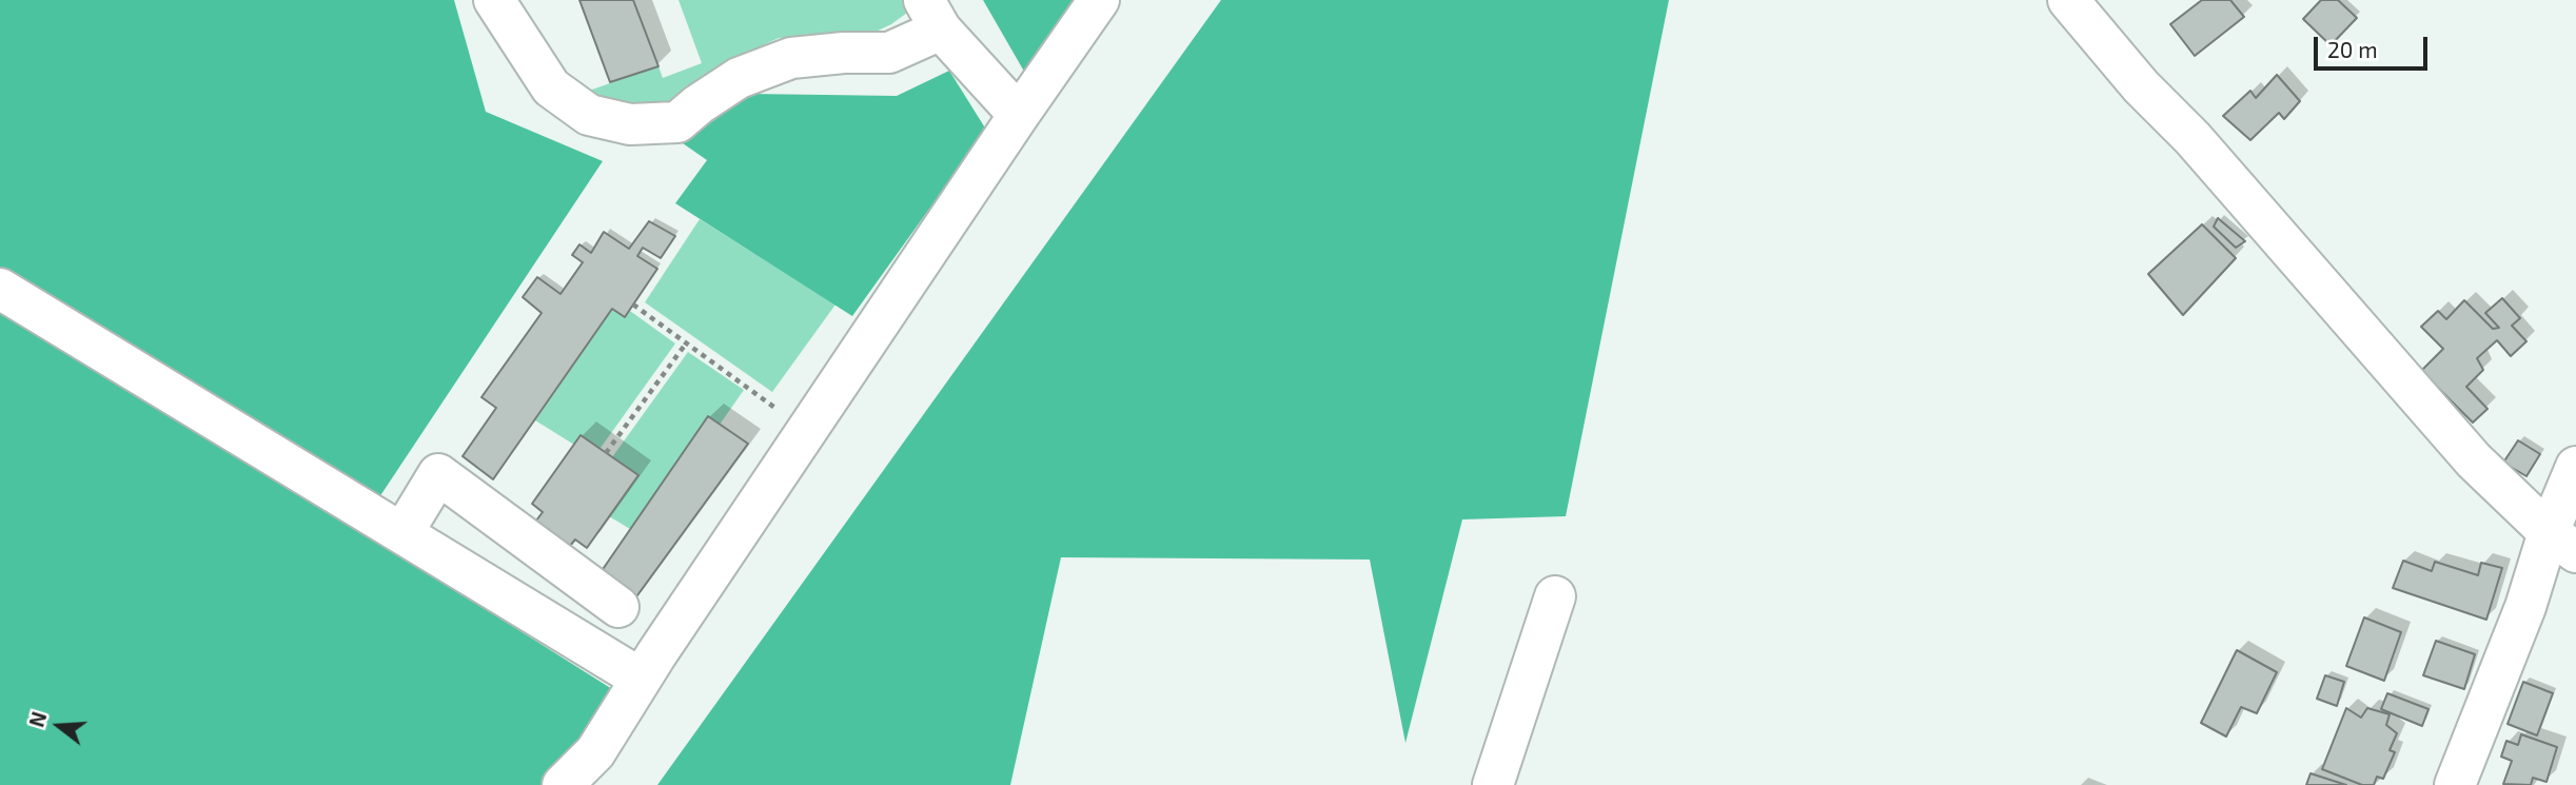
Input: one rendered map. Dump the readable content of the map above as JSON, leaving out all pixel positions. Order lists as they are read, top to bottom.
{
  "scale_bar": "20 m",
  "north": "left"
}
